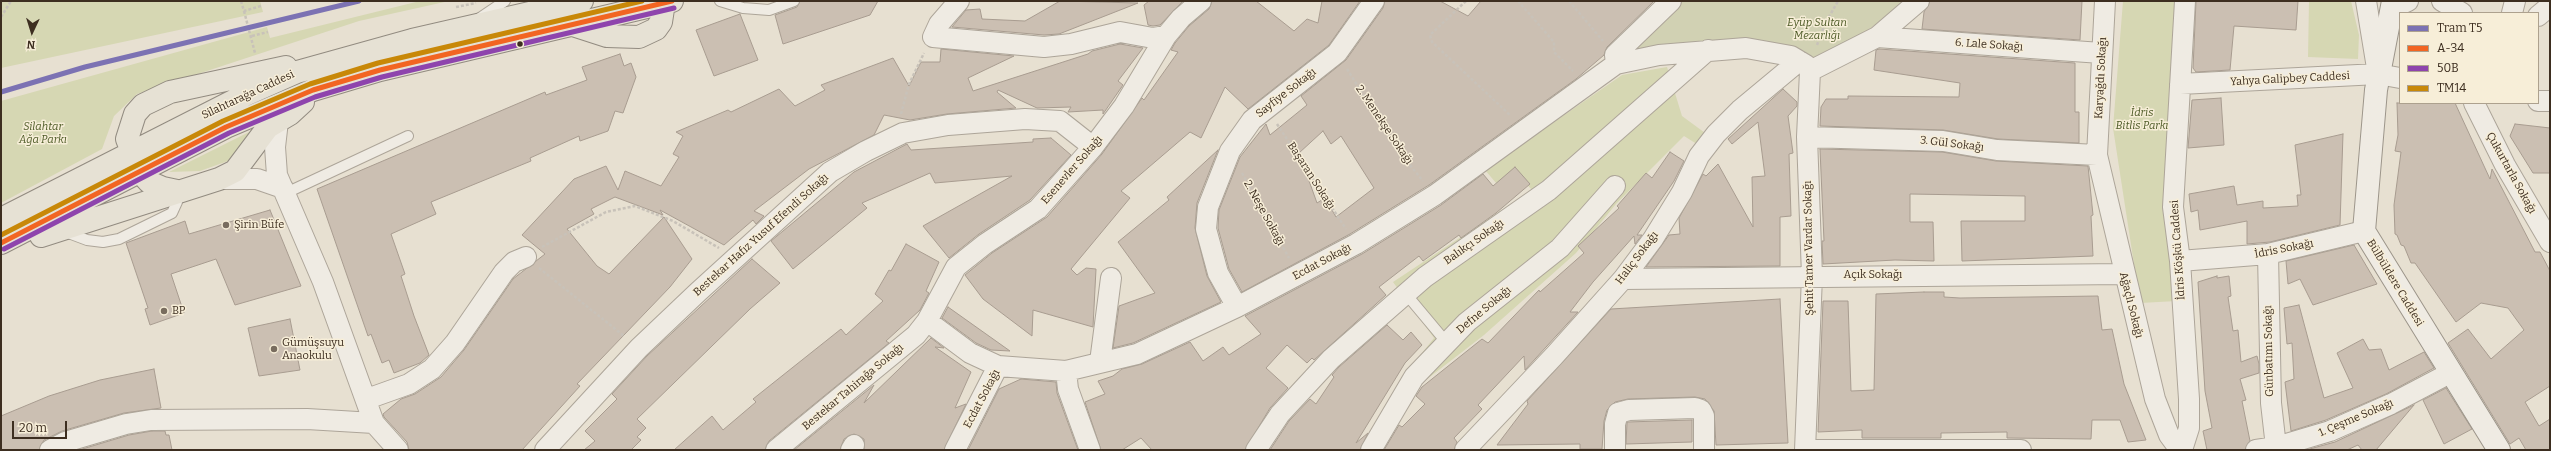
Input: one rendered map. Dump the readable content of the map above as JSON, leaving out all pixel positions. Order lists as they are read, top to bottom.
{
  "streets": {
    "main road": ["Silahtarağa Caddesi"],
    "street": [
      "6. Lale Sokağı",
      "Karyağdı Sokağı",
      "Yahya Galipbey Caddesi",
      "Sayfiye Sokağı",
      "3. Gül Sokağı",
      "Esenevler Sokağı",
      "Çukurtarla Sokağı",
      "Bestekar Hafız Yusuf Efendi Sokağı",
      "Balıkçı Sokağı",
      "Şehit Tamer Vardar Sokağı",
      "İdris Sokağı",
      "İdris Köşkü Caddesi",
      "Haliç Sokağı",
      "Ecdat Sokağı",
      "Açık Sokağı",
      "Bülbüldere Caddesi",
      "Ağaçlı Sokağı",
      "Defne Sokağı",
      "Günbatımı Sokağı",
      "Bestekar Tahirağa Sokağı",
      "1. Çeşme Sokağı"
    ],
    "path": ["2. Menekşe Sokağı", "Başaran Sokağı", "2. Neşe Sokağı"]
  },
  "crossings": [
    ["6. Lale Sokağı", "Karyağdı Sokağı"],
    ["6. Lale Sokağı", "Haliç Sokağı"],
    ["Karyağdı Sokağı", "3. Gül Sokağı"],
    ["Karyağdı Sokağı", "Ağaçlı Sokağı"],
    ["Yahya Galipbey Caddesi", "İdris Köşkü Caddesi"],
    ["Yahya Galipbey Caddesi", "Bülbüldere Caddesi"],
    ["Sayfiye Sokağı", "2. Menekşe Sokağı"],
    ["Sayfiye Sokağı", "Başaran Sokağı"],
    ["Sayfiye Sokağı", "2. Neşe Sokağı"],
    ["Sayfiye Sokağı", "Ecdat Sokağı"],
    ["2. Menekşe Sokağı", "Ecdat Sokağı"],
    ["3. Gül Sokağı", "Şehit Tamer Vardar Sokağı"],
    ["3. Gül Sokağı", "Ağaçlı Sokağı"],
    ["Esenevler Sokağı", "Bestekar Hafız Yusuf Efendi Sokağı"],
    ["Esenevler Sokağı", "Bestekar Tahirağa Sokağı"],
    ["Başaran Sokağı", "Ecdat Sokağı"],
    ["2. Neşe Sokağı", "Ecdat Sokağı"],
    ["Şehit Tamer Vardar Sokağı", "Haliç Sokağı"],
    ["Şehit Tamer Vardar Sokağı", "Açık Sokağı"],
    ["İdris Sokağı", "İdris Köşkü Caddesi"],
    ["İdris Sokağı", "Bülbüldere Caddesi"],
    ["İdris Sokağı", "Günbatımı Sokağı"],
    ["İdris Köşkü Caddesi", "Ağaçlı Sokağı"],
    ["Haliç Sokağı", "Açık Sokağı"],
    ["Açık Sokağı", "Ağaçlı Sokağı"],
    ["Bülbüldere Caddesi", "1. Çeşme Sokağı"],
    ["Günbatımı Sokağı", "1. Çeşme Sokağı"]
  ],
  "parks": ["Eyüp Sultan Mezarlığı", "İdris Bitlis Parkı", "Silahtar Ağa Parkı"],
  "places": ["Şirin Büfe", "BP", "Gümüşsuyu Anaokulu"],
  "lines": [
    "tram line T5",
    "transit line A-34",
    "transit line TM14",
    "transit line 50B"
  ],
  "legend": [
    "Tram T5",
    "A-34",
    "50B",
    "TM14"
  ],
  "scale_bar": "20 m",
  "north": "bottom"
}
